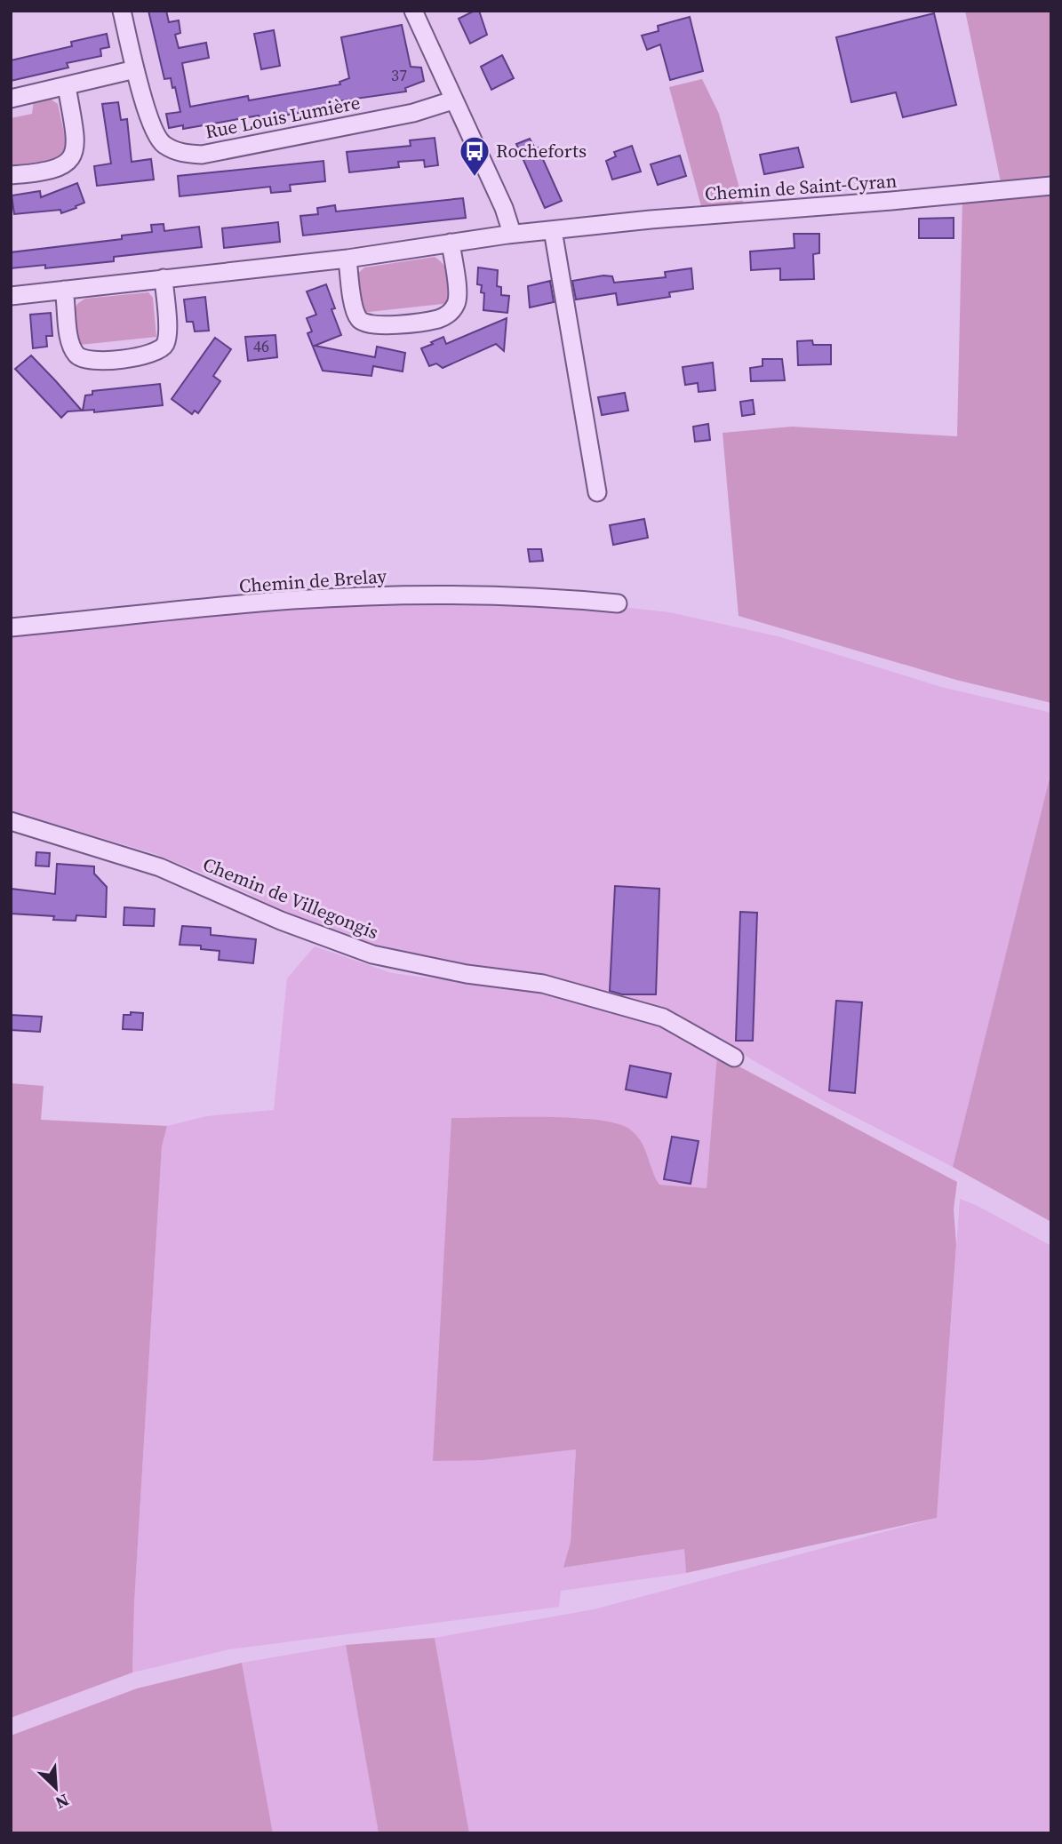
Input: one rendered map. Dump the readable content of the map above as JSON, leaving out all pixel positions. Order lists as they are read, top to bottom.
{
  "streets": {
    "street": [
      "Rue Louis Lumière",
      "Chemin de Saint-Cyran",
      "Chemin de Brelay",
      "Chemin de Villegongis"
    ]
  },
  "places": {
    "bus stop": ["Rocheforts"]
  },
  "house_numbers": ["37", "46"],
  "north": "bottom right"
}
